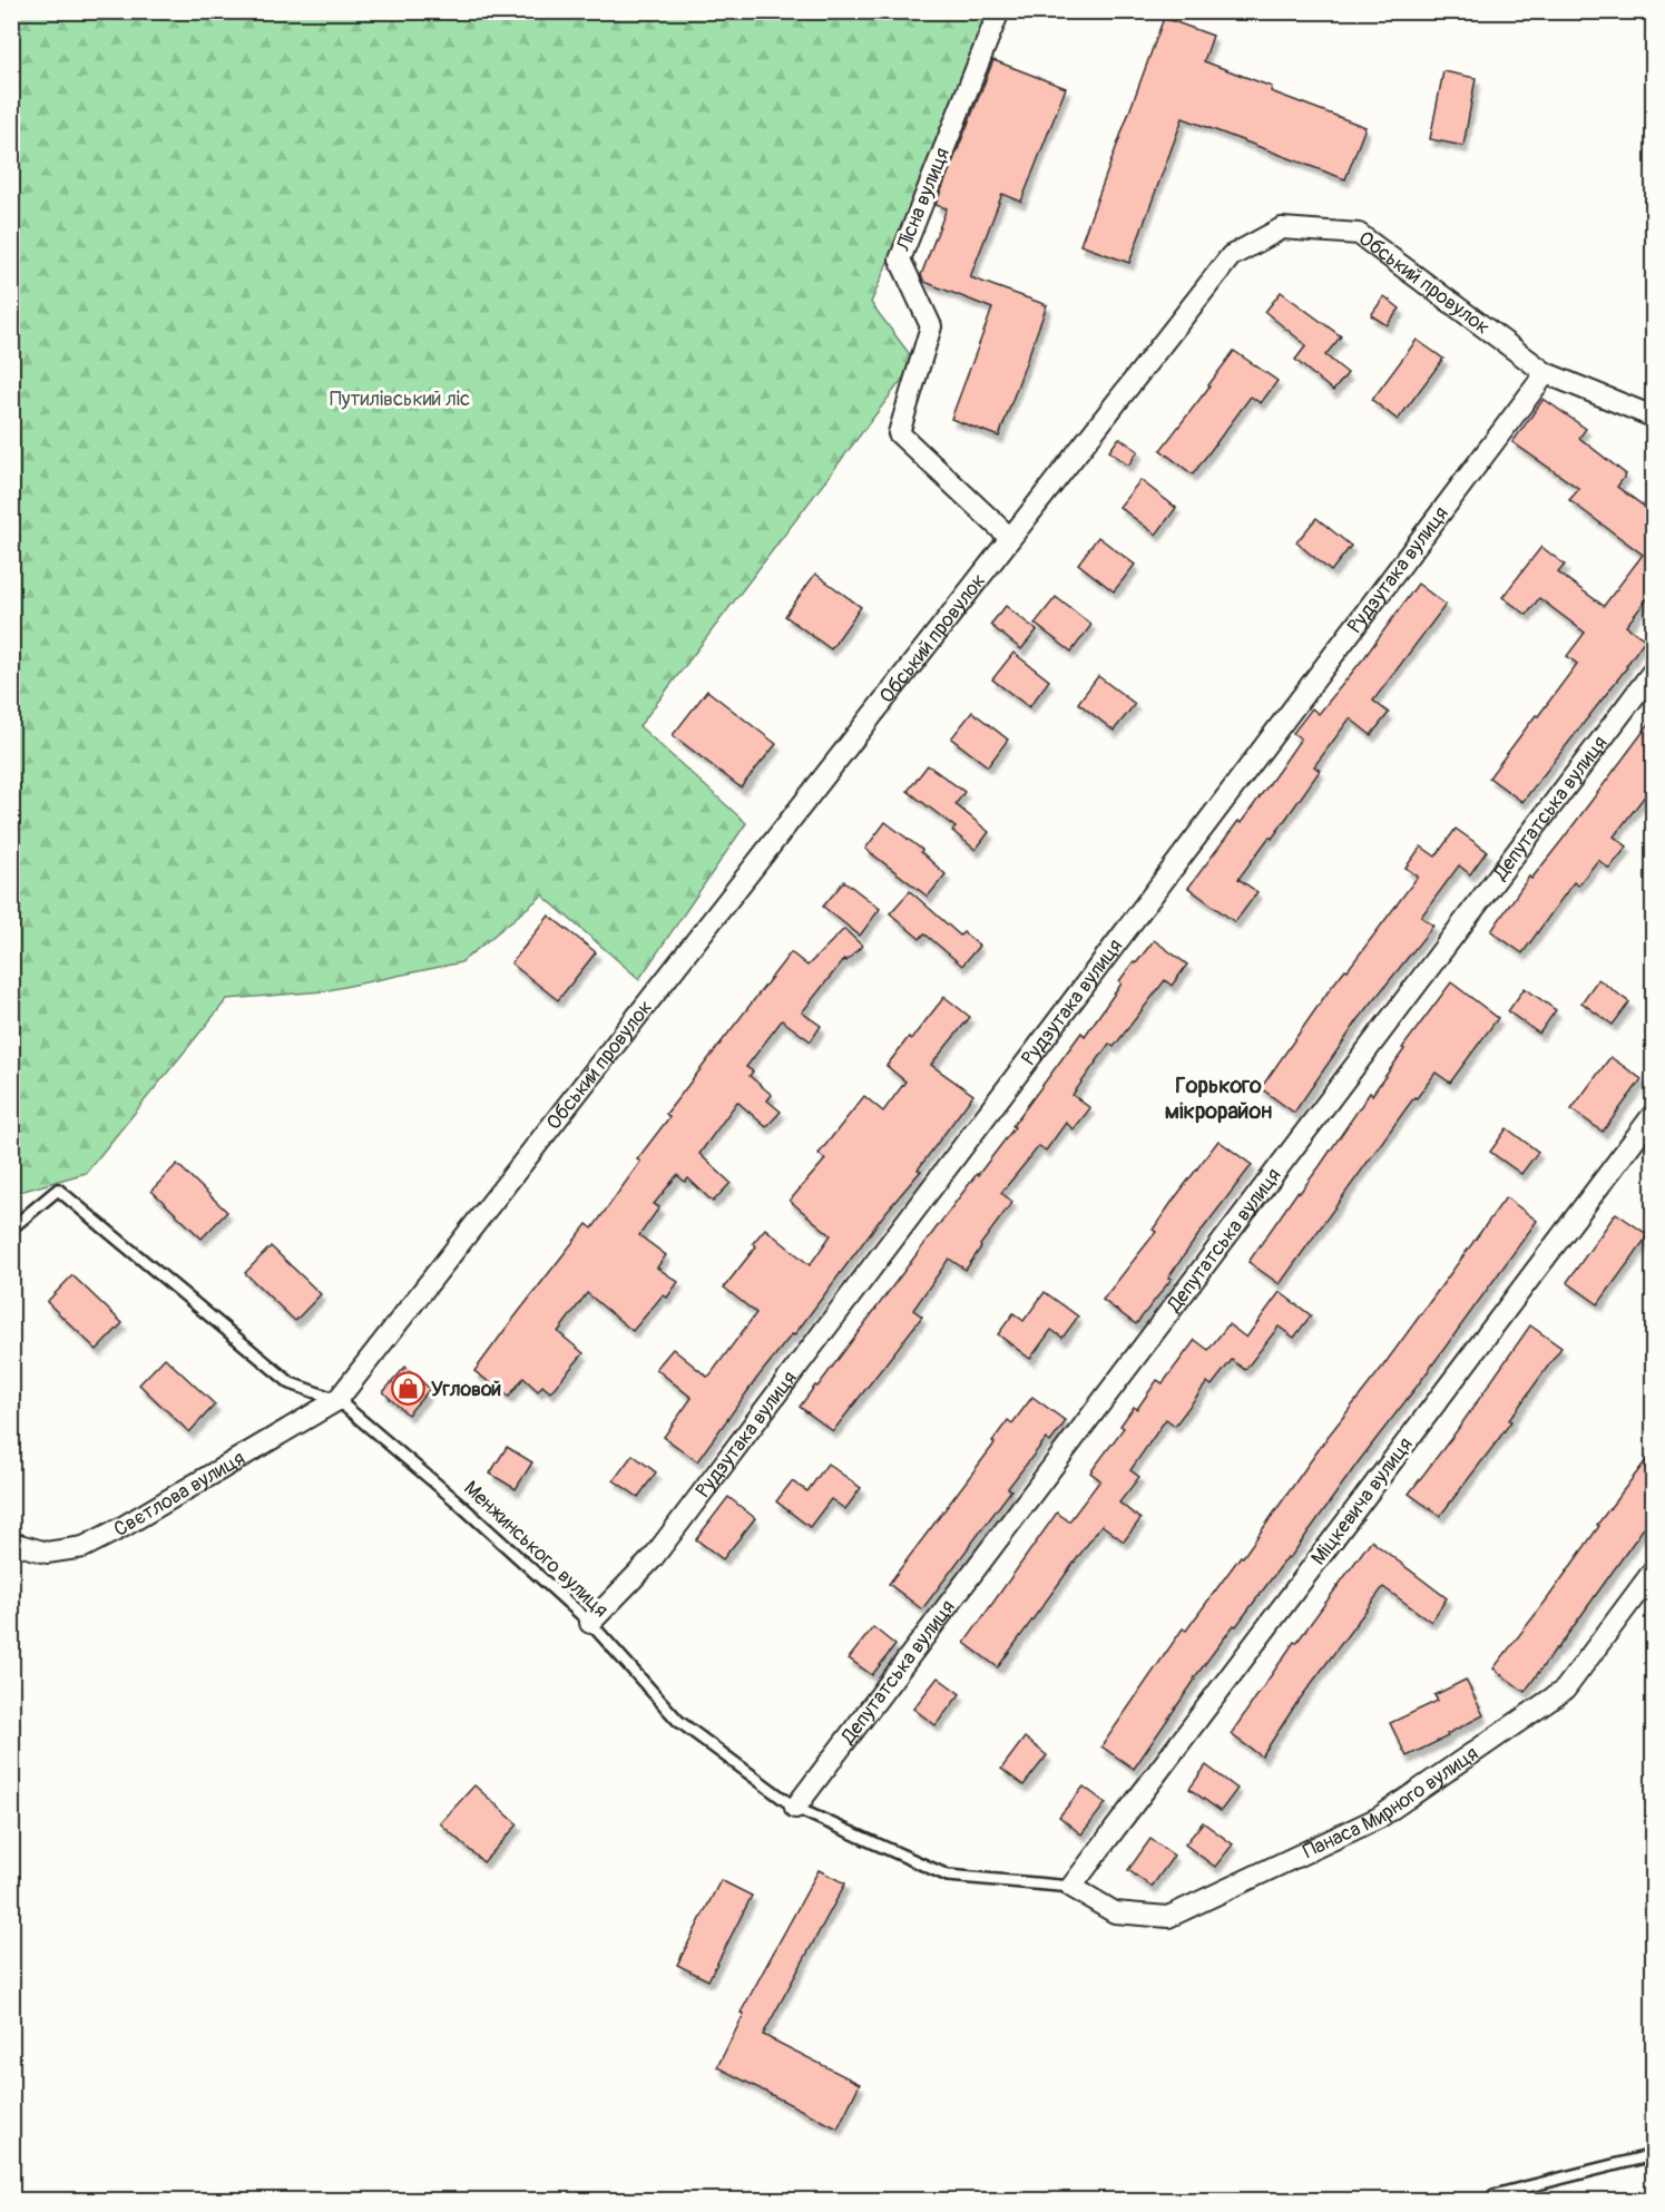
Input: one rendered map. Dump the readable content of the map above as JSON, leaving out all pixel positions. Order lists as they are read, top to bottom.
{
  "streets": {
    "street": [
      "Лісна вулиця",
      "Обський провулок",
      "Рудзутака вулиця",
      "Депутатська вулиця",
      "Свєтлова вулиця",
      "Міцкевича вулиця",
      "Панаса Мирного вулиця"
    ],
    "lane": ["Менжинського вулиця"]
  },
  "crossings": [
    ["Лісна вулиця", "Обський провулок"],
    ["Обський провулок", "Рудзутака вулиця"],
    ["Обський провулок", "Свєтлова вулиця"],
    ["Обський провулок", "Менжинського вулиця"],
    ["Рудзутака вулиця", "Менжинського вулиця"],
    ["Депутатська вулиця", "Менжинського вулиця"],
    ["Свєтлова вулиця", "Менжинського вулиця"],
    ["Міцкевича вулиця", "Менжинського вулиця"],
    ["Міцкевича вулиця", "Панаса Мирного вулиця"],
    ["Менжинського вулиця", "Панаса Мирного вулиця"]
  ],
  "districts": ["Горького мікрорайон"],
  "parks": ["Путилівський ліс"],
  "places": {
    "shop": ["Угловой"]
  }
}
